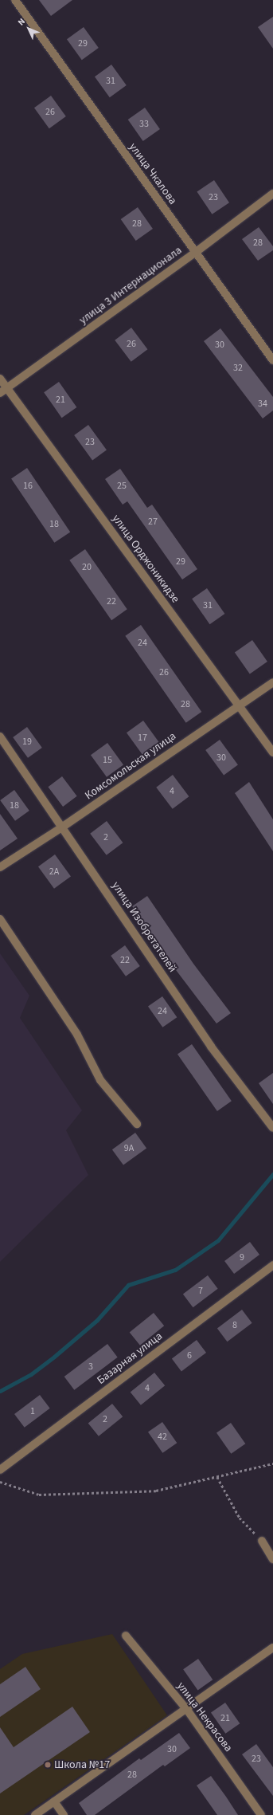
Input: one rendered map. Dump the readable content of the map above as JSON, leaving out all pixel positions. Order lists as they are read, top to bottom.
{
  "streets": {
    "street": [
      "улица Чкалова",
      "улица 3 Интернационала",
      "улица Орджоникидзе",
      "Комсомольская улица",
      "улица Изобретателей",
      "Базарная улица",
      "улица Некрасова"
    ]
  },
  "crossings": [
    ["улица Чкалова", "улица 3 Интернационала"],
    ["улица 3 Интернационала", "улица Орджоникидзе"],
    ["улица Орджоникидзе", "Комсомольская улица"],
    ["Комсомольская улица", "улица Изобретателей"]
  ],
  "places": ["Школа №17"],
  "house_numbers": [
    "29",
    "31",
    "26",
    "33",
    "23",
    "28",
    "28",
    "26",
    "30",
    "32",
    "21",
    "34",
    "23",
    "16",
    "25",
    "27",
    "18",
    "29",
    "20",
    "22",
    "31",
    "24",
    "26",
    "28",
    "17",
    "19",
    "30",
    "15",
    "4",
    "18",
    "2",
    "2А",
    "22",
    "24",
    "9А",
    "9",
    "7",
    "8",
    "6",
    "3",
    "4",
    "1",
    "2",
    "42",
    "21",
    "30",
    "23",
    "28"
  ],
  "north": "top left"
}
